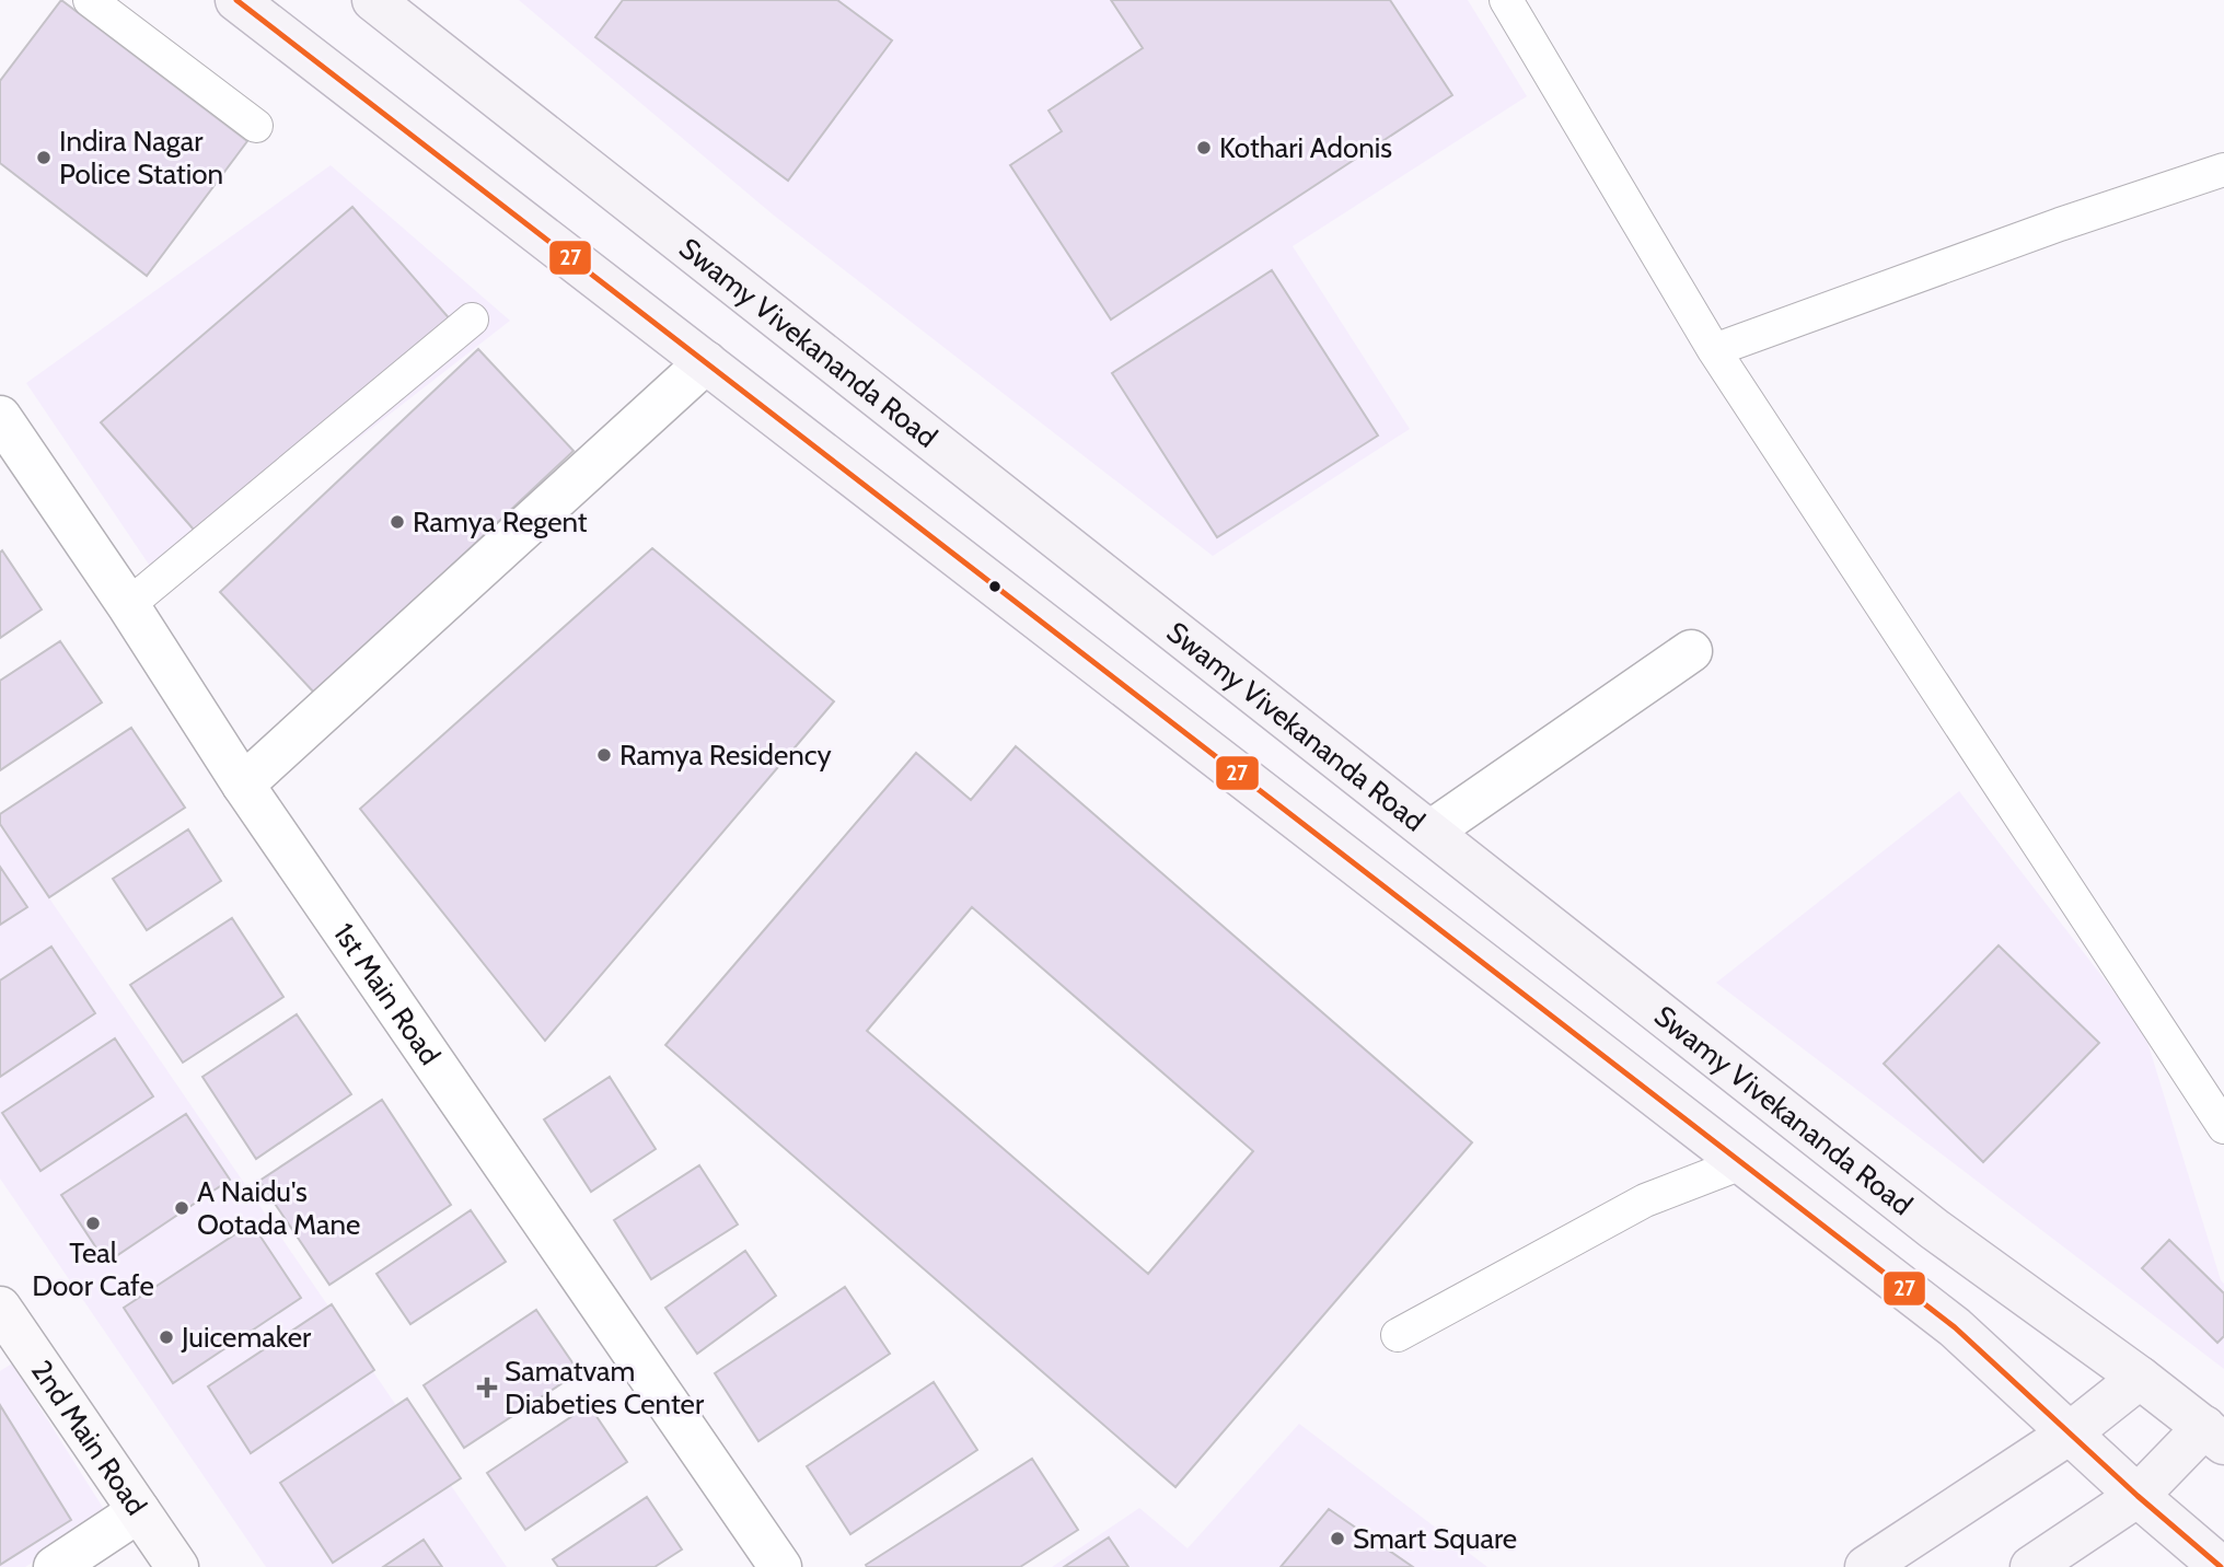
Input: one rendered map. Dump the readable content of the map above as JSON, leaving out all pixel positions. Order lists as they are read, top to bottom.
{
  "streets": {
    "main road": ["Swamy Vivekananda Road"],
    "street": ["1st Main Road", "2nd Main Road"]
  },
  "places": {
    "other": [
      "Kothari Adonis",
      "Indira Nagar Police Station",
      "Ramya Regent",
      "Ramya Residency",
      "A Naidu's Ootada Mane",
      "Teal Door Cafe",
      "Juicemaker",
      "Smart Square"
    ],
    "health": ["Samatvam Diabeties Center"]
  },
  "lines": ["transit line 27"]
}
